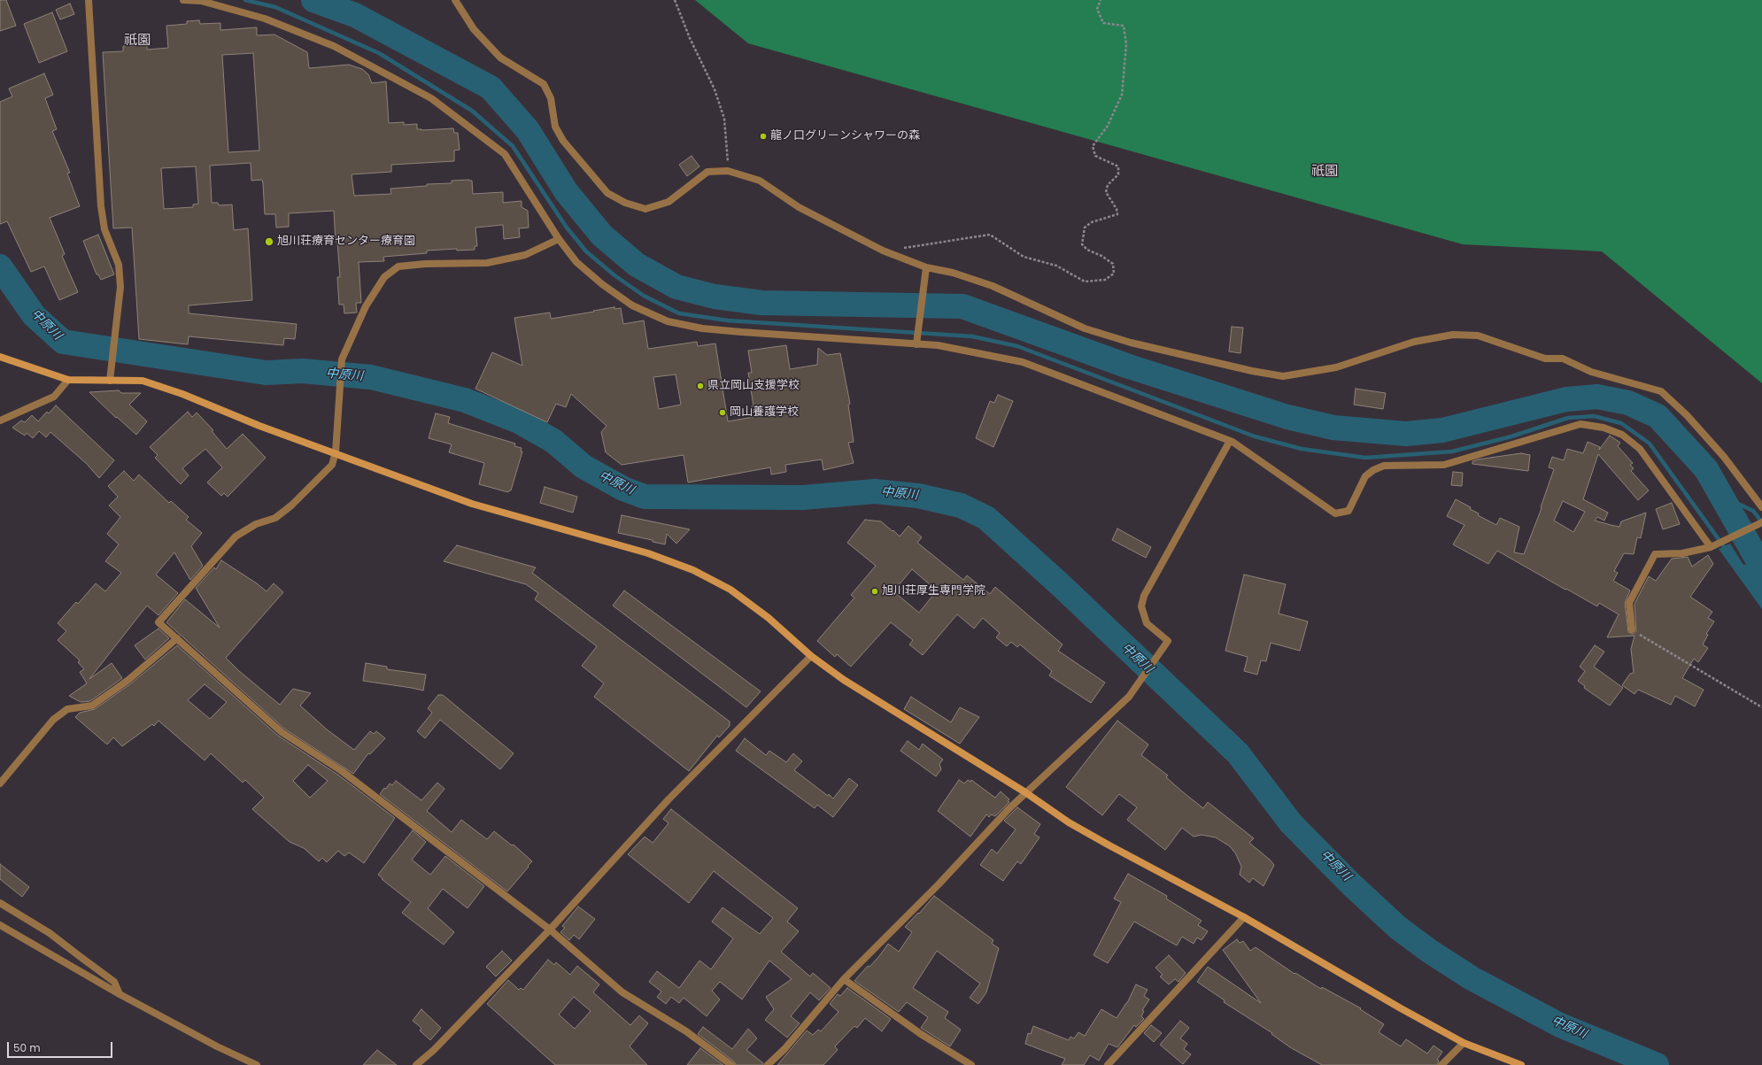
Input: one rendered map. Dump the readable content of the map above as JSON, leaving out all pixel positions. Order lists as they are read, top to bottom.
{
  "districts": ["祇園", "祇園"],
  "water": ["中原川"],
  "places": [
    "龍ノ口グリーンシャワーの森",
    "旭川荘療育センター療育園",
    "県立岡山支援学校",
    "岡山養護学校",
    "旭川荘厚生専門学院"
  ],
  "scale_bar": "50 m"
}
